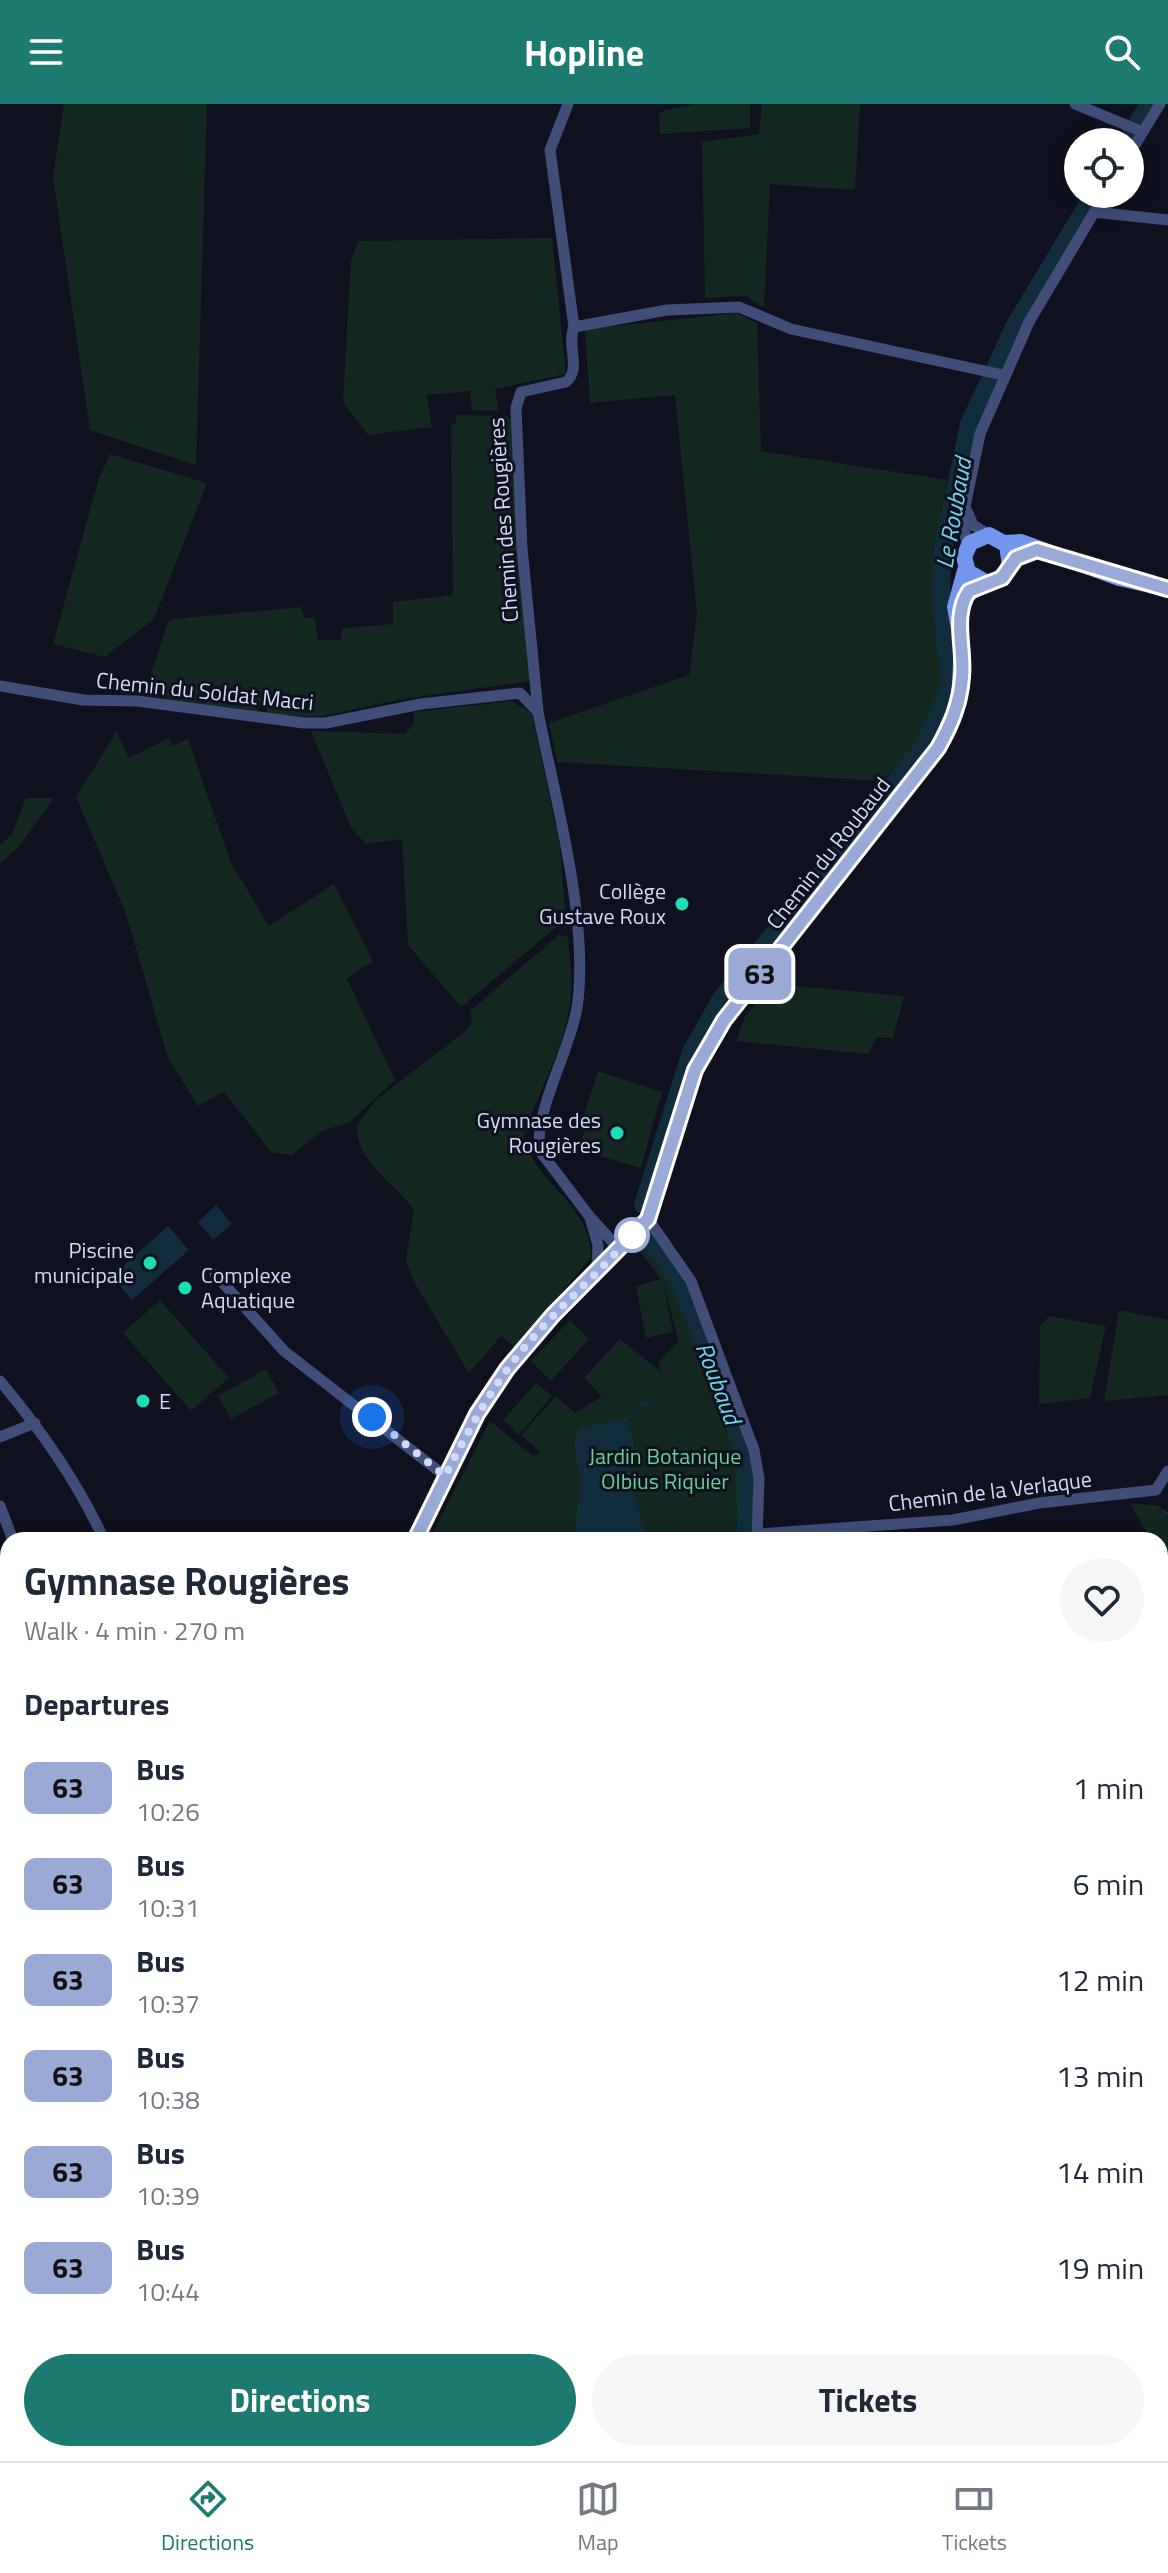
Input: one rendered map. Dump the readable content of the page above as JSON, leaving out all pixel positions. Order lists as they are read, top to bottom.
{
  "streets": {
    "street": [
      "Chemin des Rougières",
      "Chemin du Soldat Macri",
      "Chemin du Roubaud",
      "Chemin de la Verlaque"
    ]
  },
  "crossings": [
    ["Chemin des Rougières", "Chemin du Soldat Macri"]
  ],
  "water": ["Le Roubaud", "Roubaud"],
  "parks": ["Jardin Botanique Olbius Riquier"],
  "places": [
    "Collège Gustave Roux",
    "Gymnase des Rougières",
    "Piscine municipale",
    "Complexe Aquatique",
    "E"
  ],
  "lines": ["bus line 63"],
  "page": {
    "header": "Hopline",
    "on_map": "63",
    "heading": [
      ["Gymnase Rougières", "Walk · 4 min · 270 m"],
      "Departures"
    ],
    "list": [
      {
        "mark": "63",
        "name": "Bus",
        "note": "10:26",
        "value": "1 min"
      },
      {
        "mark": "63",
        "name": "Bus",
        "note": "10:31",
        "value": "6 min"
      },
      {
        "mark": "63",
        "name": "Bus",
        "note": "10:37",
        "value": "12 min"
      },
      {
        "mark": "63",
        "name": "Bus",
        "note": "10:38",
        "value": "13 min"
      },
      {
        "mark": "63",
        "name": "Bus",
        "note": "10:39",
        "value": "14 min"
      },
      {
        "mark": "63",
        "name": "Bus",
        "note": "10:44",
        "value": "19 min"
      }
    ],
    "buttons": ["Directions", "Tickets"],
    "tabs": ["Directions", "Map", "Tickets"]
  }
}
